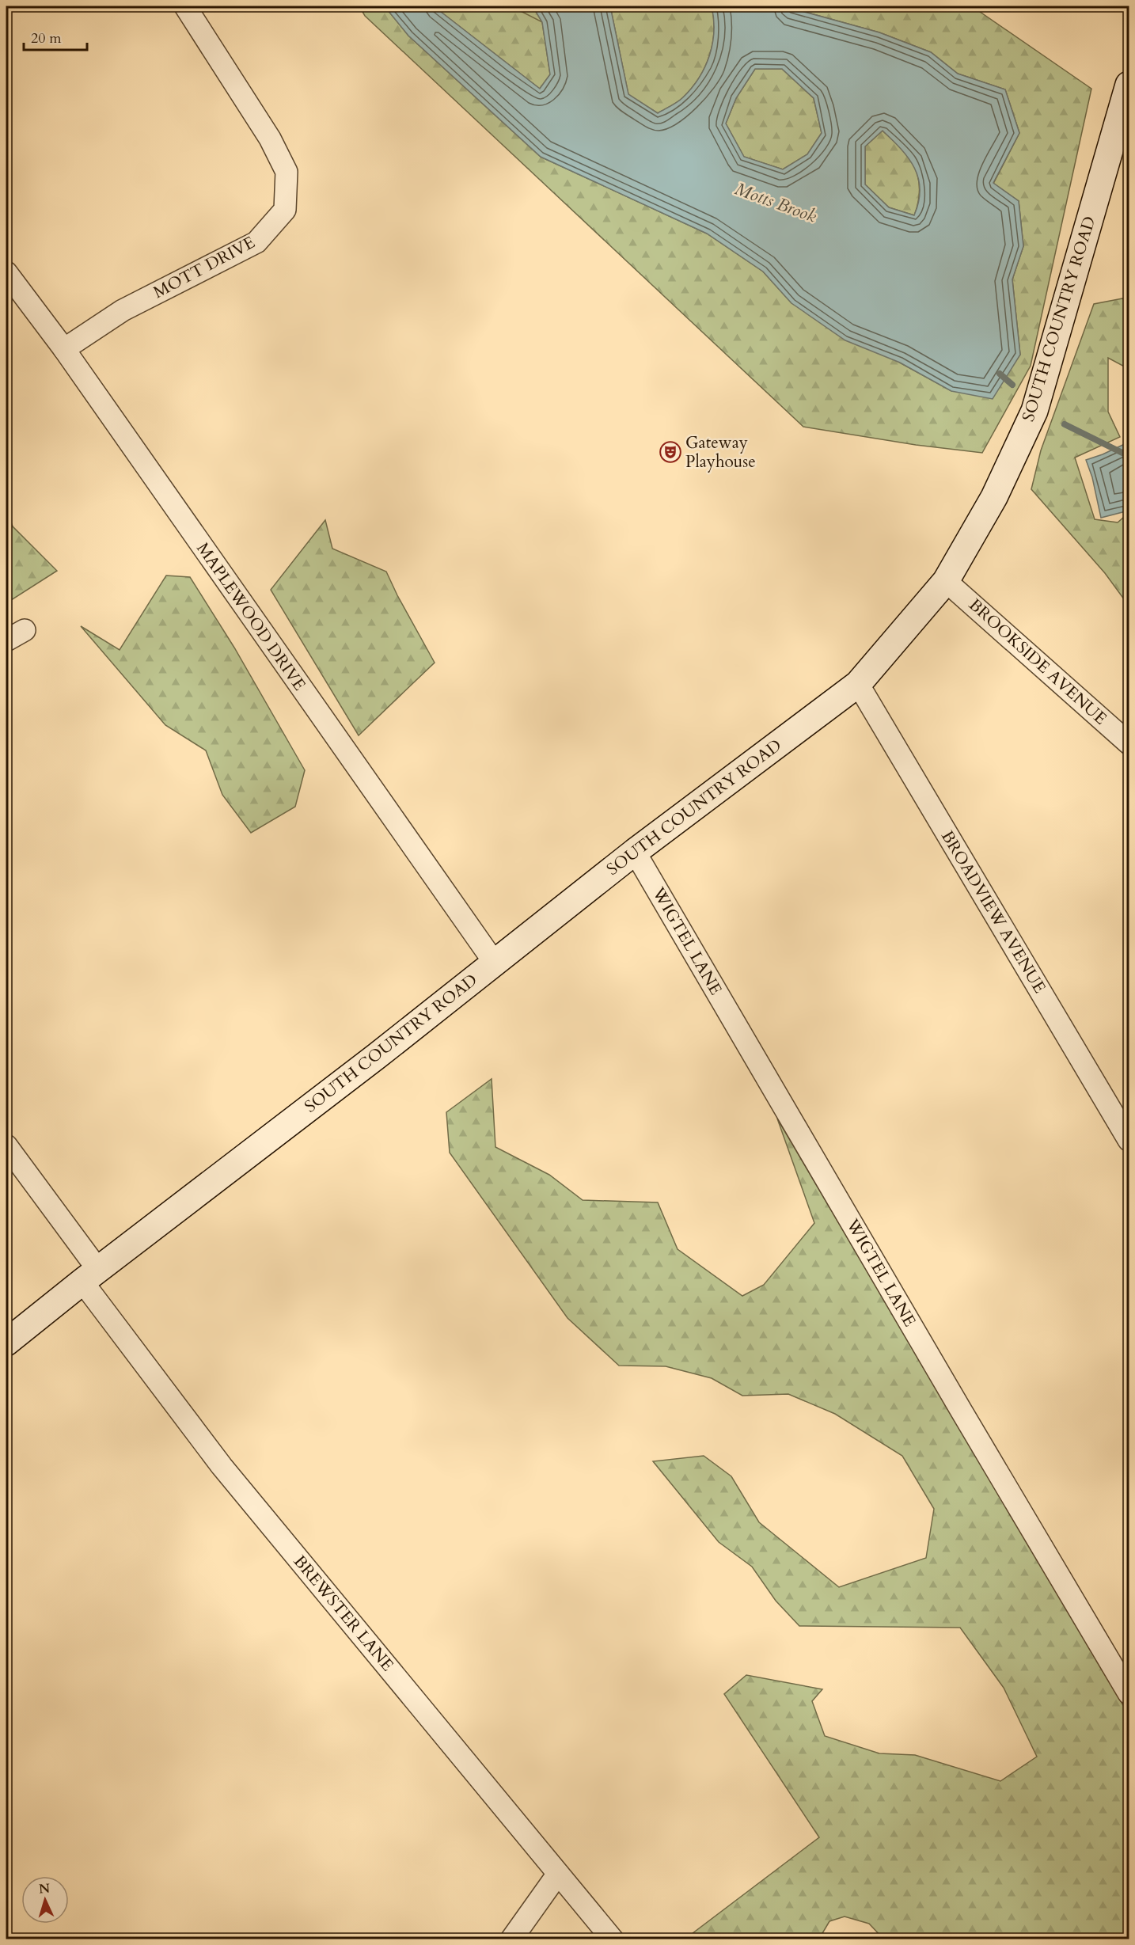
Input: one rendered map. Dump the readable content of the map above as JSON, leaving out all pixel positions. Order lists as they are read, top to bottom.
{
  "streets": {
    "main road": ["SOUTH COUNTRY ROAD"],
    "street": [
      "MOTT DRIVE",
      "MAPLEWOOD DRIVE",
      "BROOKSIDE AVENUE",
      "BROADVIEW AVENUE",
      "WIGTEL LANE",
      "BREWSTER LANE"
    ]
  },
  "crossings": [
    ["MOTT DRIVE", "MAPLEWOOD DRIVE"],
    ["SOUTH COUNTRY ROAD", "MAPLEWOOD DRIVE"],
    ["SOUTH COUNTRY ROAD", "BROOKSIDE AVENUE"],
    ["SOUTH COUNTRY ROAD", "BROADVIEW AVENUE"],
    ["SOUTH COUNTRY ROAD", "WIGTEL LANE"],
    ["SOUTH COUNTRY ROAD", "BREWSTER LANE"]
  ],
  "water": ["Motts Brook"],
  "places": {
    "theatre": ["Gateway Playhouse"]
  },
  "scale_bar": "20 m",
  "north": "top"
}
